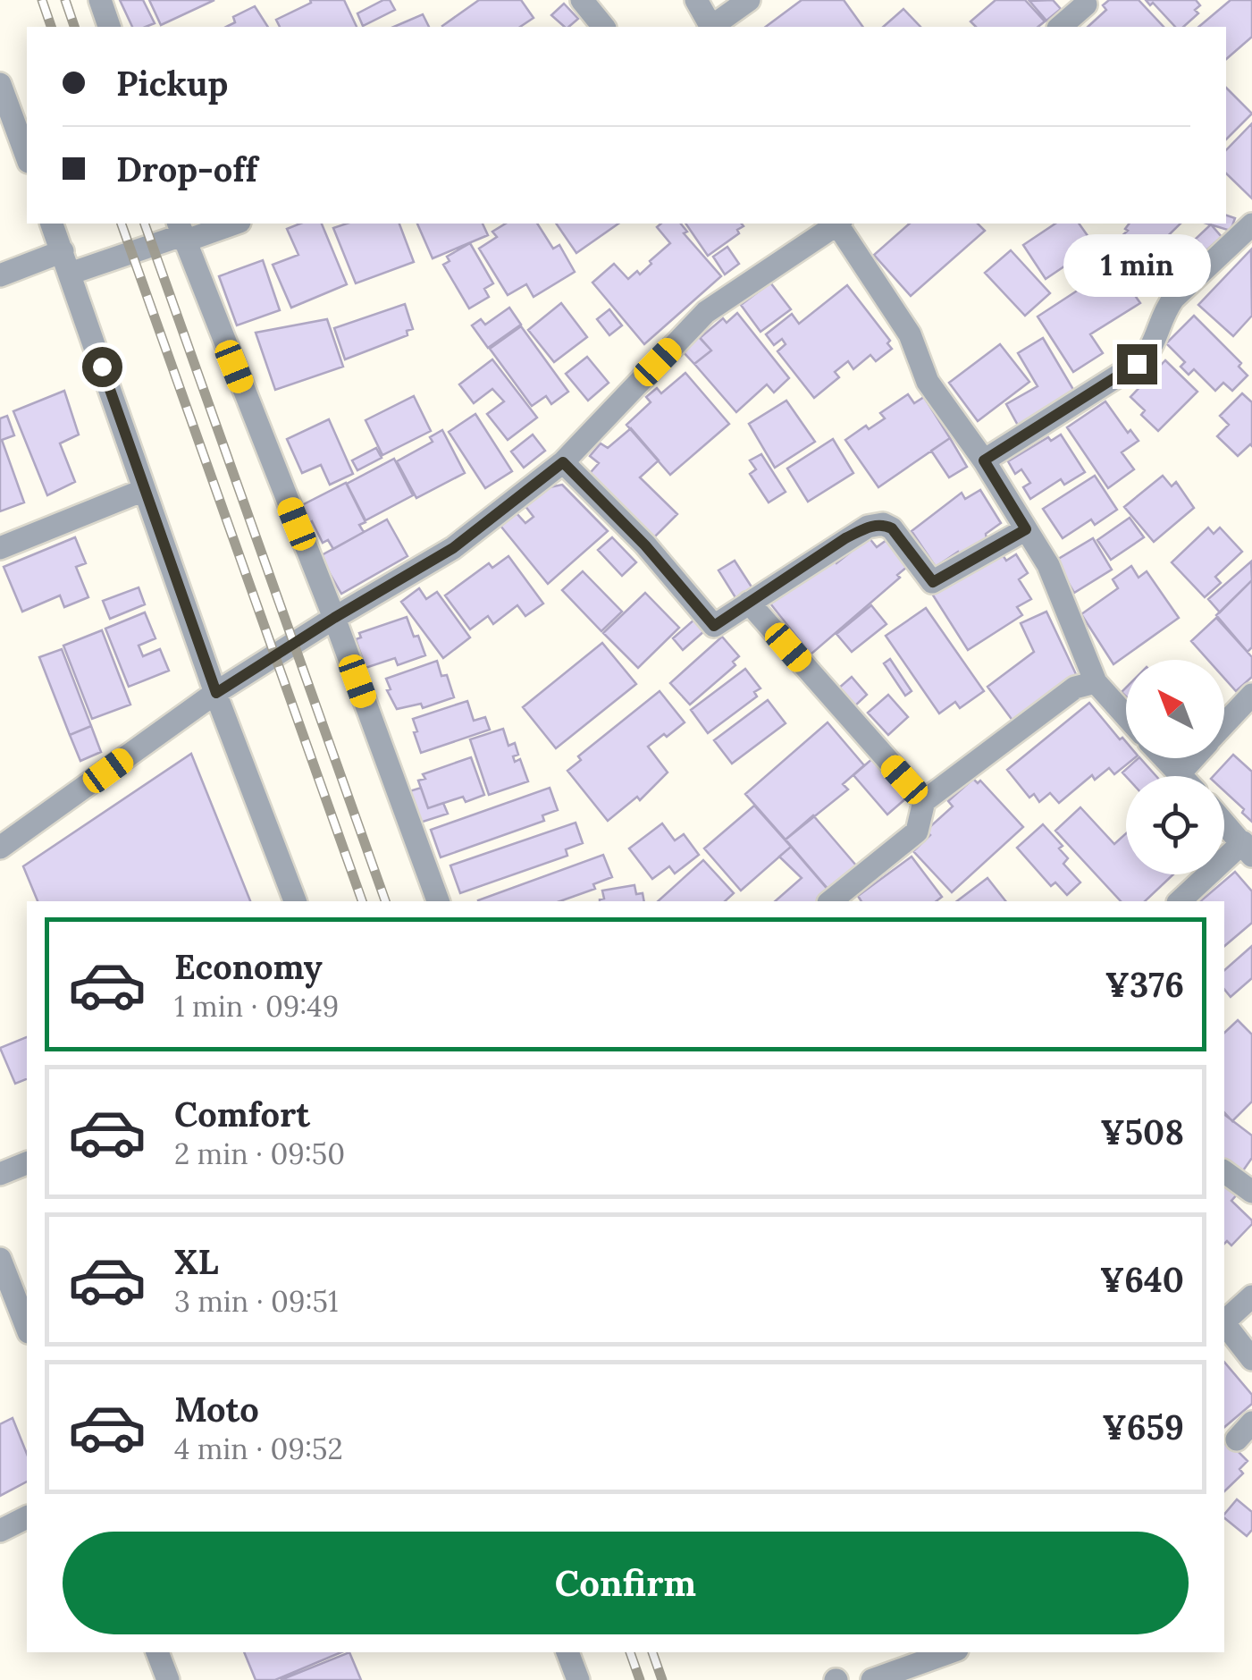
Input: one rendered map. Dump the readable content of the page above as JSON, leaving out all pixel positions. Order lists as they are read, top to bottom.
{
  "north": "top left",
  "page": {
    "banner": ["Pickup", "Drop-off"],
    "bubble": "1 min",
    "list": [
      {
        "name": "Economy",
        "note": "1 min · 09:49",
        "value": "¥376"
      },
      {
        "name": "Comfort",
        "note": "2 min · 09:50",
        "value": "¥508"
      },
      {
        "name": "XL",
        "note": "3 min · 09:51",
        "value": "¥640"
      },
      {
        "name": "Moto",
        "note": "4 min · 09:52",
        "value": "¥659"
      }
    ],
    "buttons": "Confirm"
  }
}
